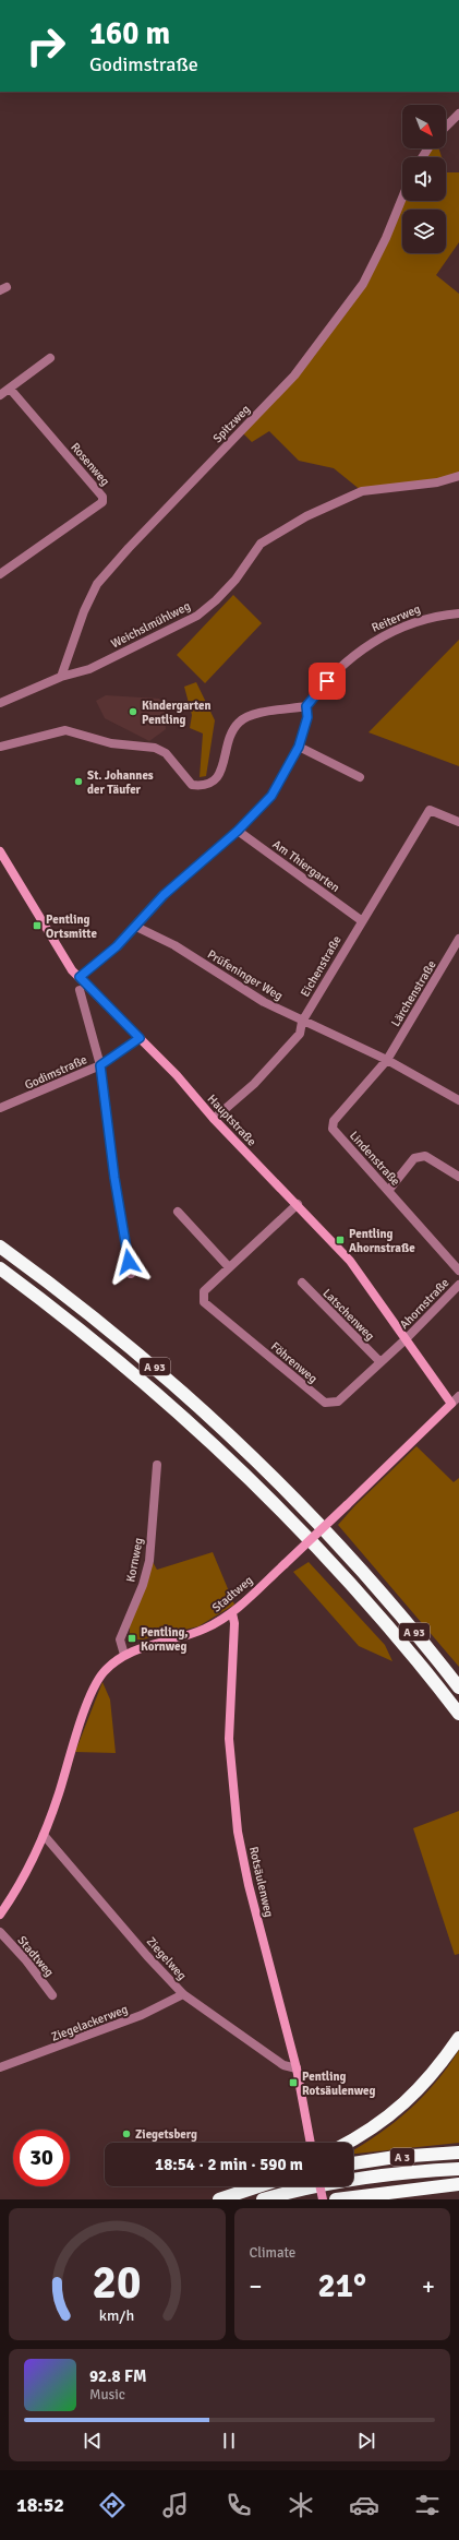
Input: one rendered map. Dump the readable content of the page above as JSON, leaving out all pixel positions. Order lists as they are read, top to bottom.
{
  "streets": {
    "highway": ["A 93", "A 3"],
    "street": [
      "Spitzweg",
      "Rosenweg",
      "Reiterweg",
      "Weichslmühlweg",
      "Am Thiergarten",
      "Eichenstraße",
      "Prüfeninger Weg",
      "Lärchenstraße",
      "Godimstraße",
      "Hauptstraße",
      "Lindenstraße",
      "Ahornstraße",
      "Latschenweg",
      "Föhrenweg",
      "Kornweg",
      "Stadtweg",
      "Rotsäulenweg",
      "Ziegelweg",
      "Ziegelackerweg"
    ]
  },
  "crossings": [
    ["Spitzweg", "Weichslmühlweg"],
    ["Am Thiergarten", "Eichenstraße"],
    ["Eichenstraße", "Prüfeninger Weg"],
    ["Eichenstraße", "Hauptstraße"],
    ["Prüfeninger Weg", "Lärchenstraße"],
    ["Prüfeninger Weg", "Lindenstraße"],
    ["Lärchenstraße", "Lindenstraße"],
    ["Godimstraße", "Hauptstraße"],
    ["Hauptstraße", "Ahornstraße"],
    ["Hauptstraße", "Föhrenweg"],
    ["Hauptstraße", "Stadtweg"],
    ["Ahornstraße", "Föhrenweg"],
    ["Latschenweg", "Föhrenweg"],
    ["Kornweg", "Stadtweg"],
    ["Stadtweg", "Rotsäulenweg"],
    ["Stadtweg", "Ziegelweg"],
    ["Rotsäulenweg", "Ziegelweg"],
    ["Ziegelweg", "Ziegelackerweg"]
  ],
  "places": {
    "other": ["Kindergarten Pentling", "St. Johannes der Täufer", "Ziegetsberg"],
    "transit": [
      "Pentling Ortsmitte",
      "Pentling Ahornstraße",
      "Pentling, Kornweg",
      "Pentling Rotsäulenweg"
    ]
  },
  "north": "bottom right",
  "page": {
    "turn": ["160 m", "Godimstraße"],
    "limit": "30",
    "trip": "18:54 · 2 min · 590 m",
    "tile": "Climate",
    "heat": ["−", "21°", "+"],
    "song": ["92.8 FM", "Music"],
    "tabs": "18:52",
    "gauge": ["20", "km/h"]
  }
}
